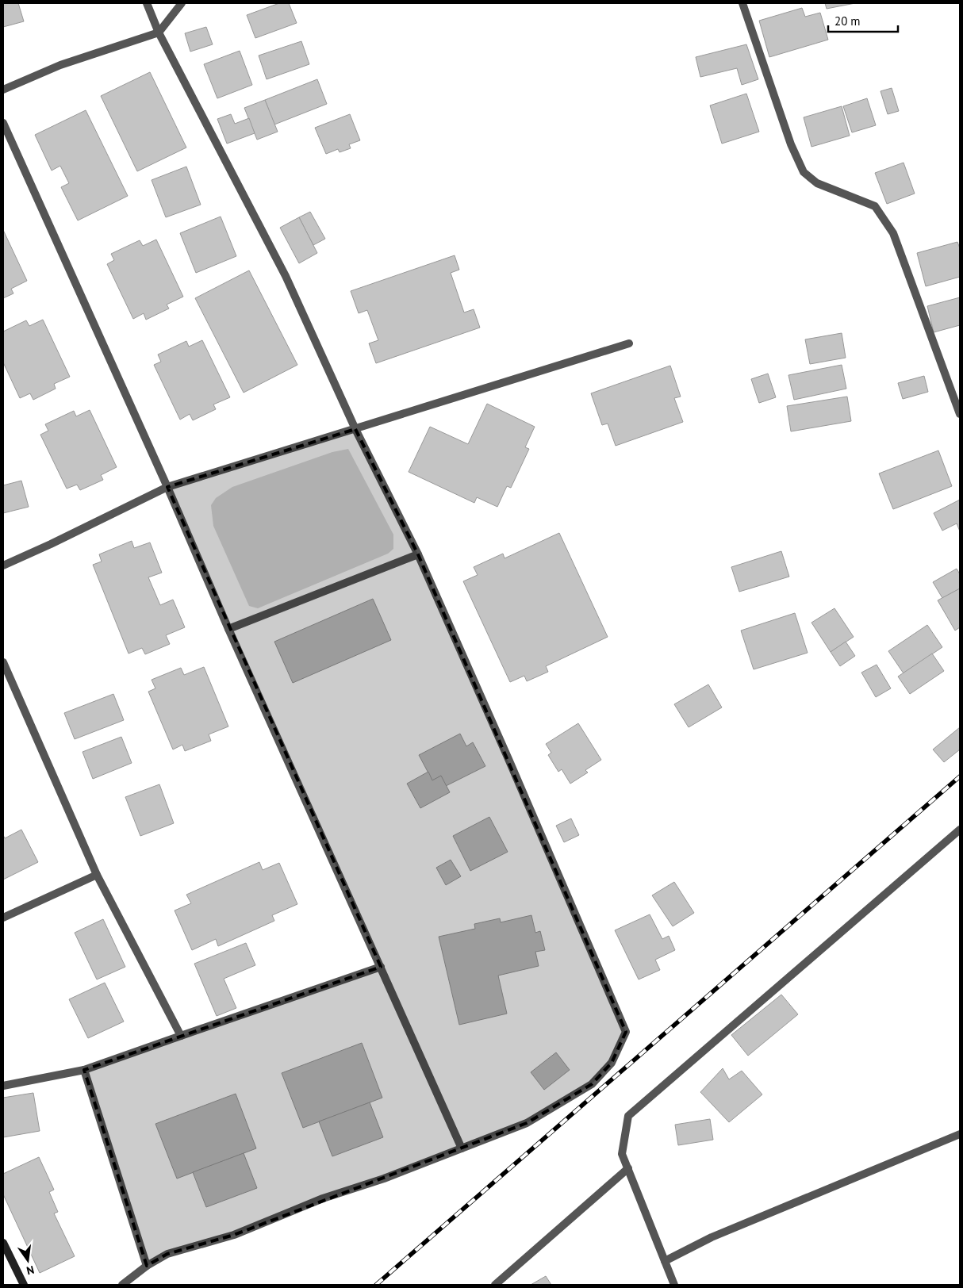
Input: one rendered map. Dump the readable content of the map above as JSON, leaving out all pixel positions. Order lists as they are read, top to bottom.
{
  "scale_bar": "20 m",
  "north": "bottom"
}
